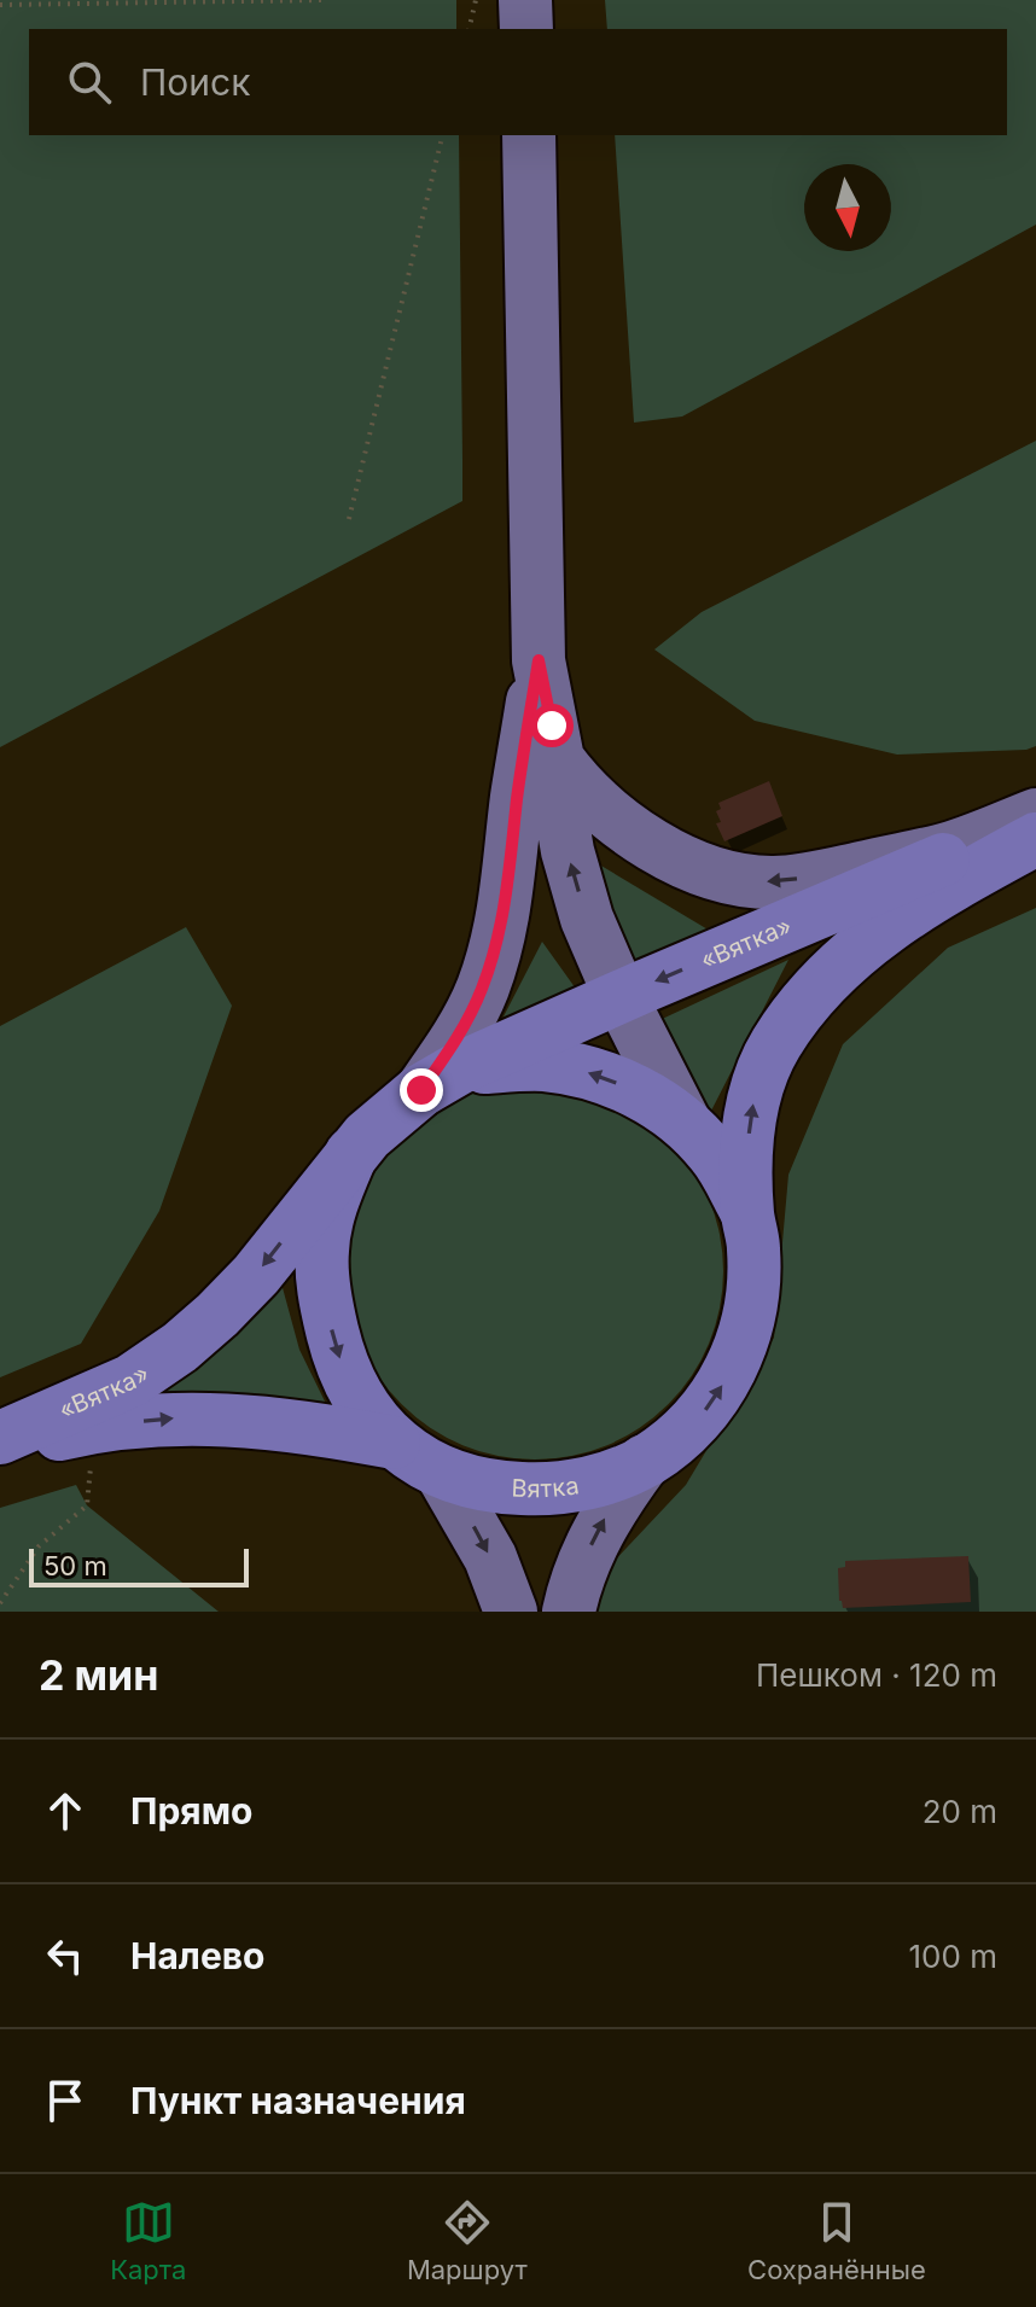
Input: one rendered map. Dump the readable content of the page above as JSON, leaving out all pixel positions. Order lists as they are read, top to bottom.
{
  "streets": {
    "highway": ["«Вятка»", "Вятка"]
  },
  "crossings": [
    ["«Вятка»", "Вятка"]
  ],
  "scale_bar": "50 m",
  "north": "bottom",
  "page": {
    "search": "Поиск",
    "scale": "50 m",
    "heading": ["2 мин", "Пешком · 120 m"],
    "list": [
      ["Прямо", "20 m"],
      ["Налево", "100 m"],
      "Пункт назначения"
    ],
    "nav": ["Карта", "Маршрут", "Сохранённые"]
  }
}
